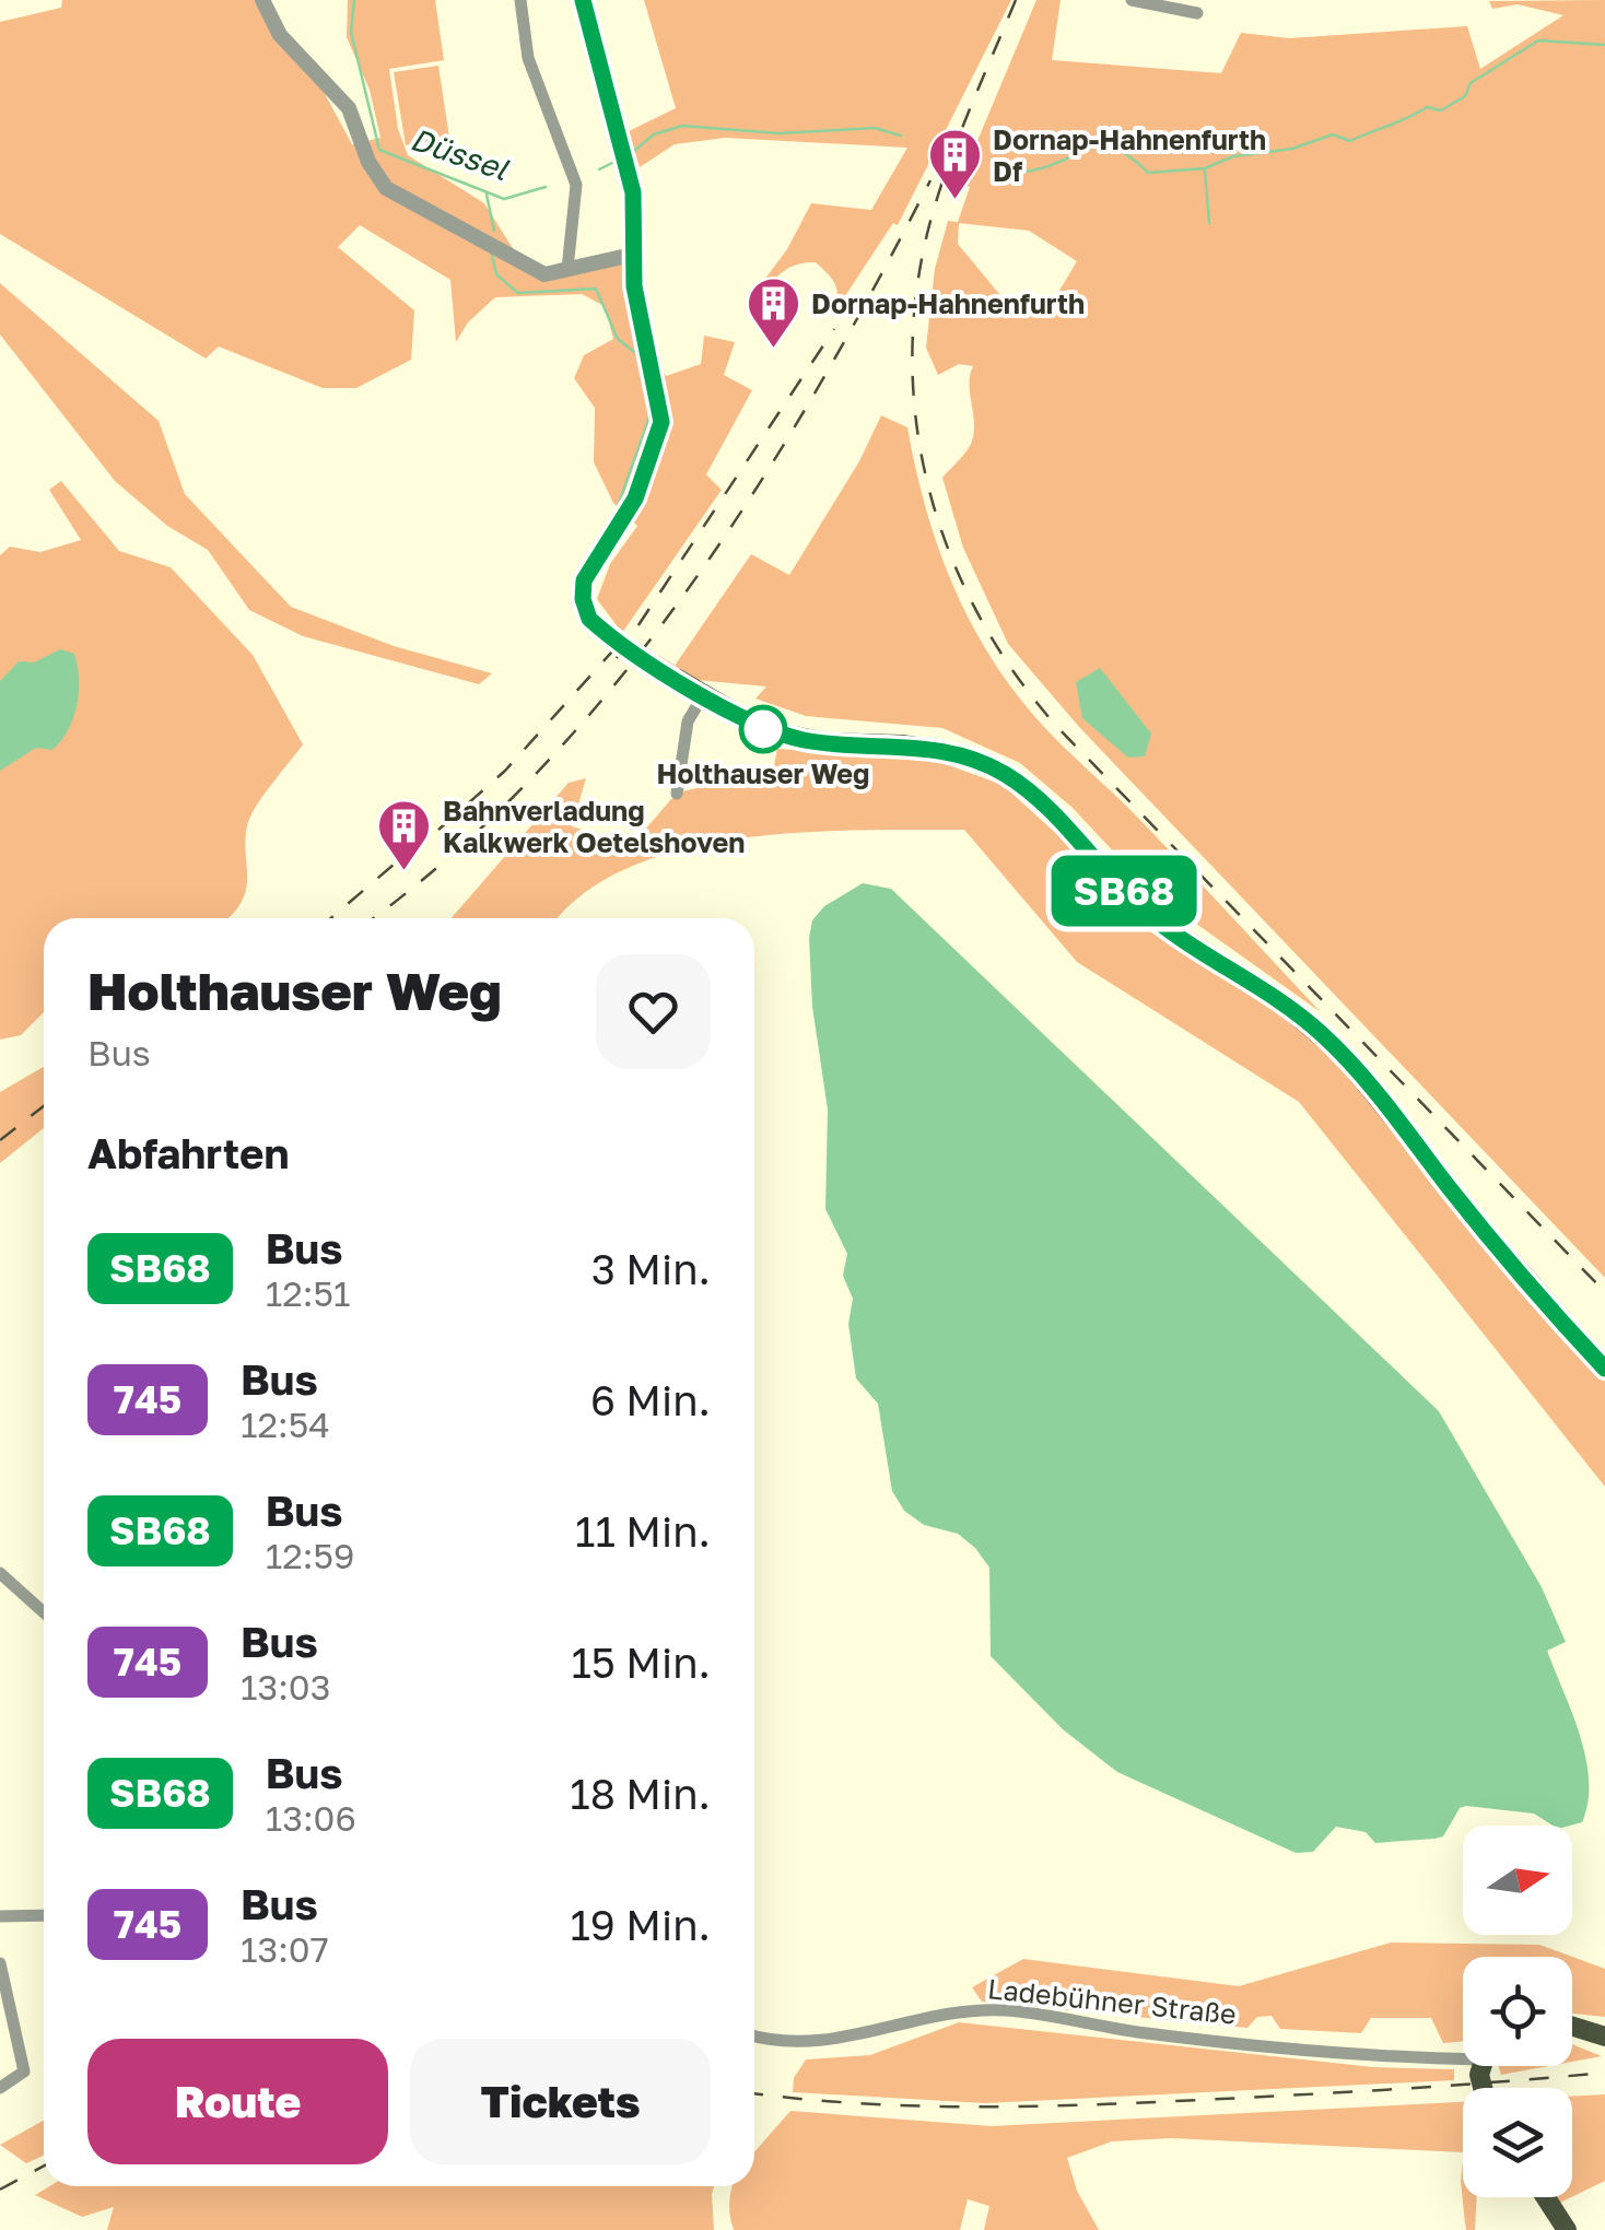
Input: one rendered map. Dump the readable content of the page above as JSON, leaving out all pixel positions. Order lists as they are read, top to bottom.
{
  "streets": {
    "street": ["Ladebühner Straße"]
  },
  "water": ["Düssel"],
  "places": {
    "building": ["Dornap-Hahnenfurth Df", "Dornap-Hahnenfurth", "Bahnverladung Kalkwerk Oetelshoven"],
    "other": ["Holthauser Weg"]
  },
  "lines": ["bus line SB68"],
  "north": "right",
  "page": {
    "on_map": "SB68",
    "heading": [
      ["Holthauser Weg", "Bus"],
      "Abfahrten"
    ],
    "list": [
      {
        "mark": "SB68",
        "name": "Bus",
        "note": "12:51",
        "value": "3 Min."
      },
      {
        "mark": "745",
        "name": "Bus",
        "note": "12:54",
        "value": "6 Min."
      },
      {
        "mark": "SB68",
        "name": "Bus",
        "note": "12:59",
        "value": "11 Min."
      },
      {
        "mark": "745",
        "name": "Bus",
        "note": "13:03",
        "value": "15 Min."
      },
      {
        "mark": "SB68",
        "name": "Bus",
        "note": "13:06",
        "value": "18 Min."
      },
      {
        "mark": "745",
        "name": "Bus",
        "note": "13:07",
        "value": "19 Min."
      }
    ],
    "buttons": ["Route", "Tickets"]
  }
}
